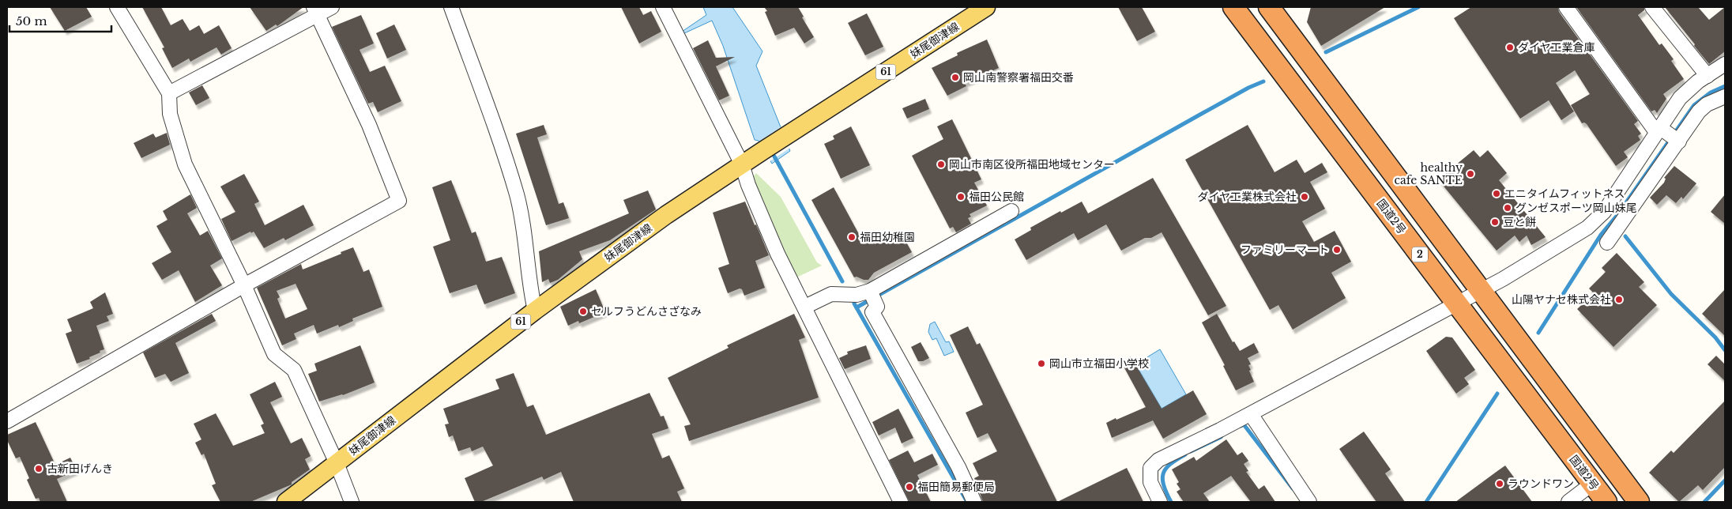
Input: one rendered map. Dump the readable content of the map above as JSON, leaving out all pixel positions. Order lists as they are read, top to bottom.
{
  "streets": {
    "highway": ["国道2号", "2"],
    "main road": ["妹尾御津線", "61"]
  },
  "places": [
    "ダイヤ工業倉庫",
    "岡山南警察署福田交番",
    "岡山市南区役所福田地域センター",
    "healthy cafe SANTE",
    "エニタイムフィットネス",
    "福田公民館",
    "ダイヤ工業株式会社",
    "グンゼスポーツ岡山妹尾",
    "豆と餅",
    "福田幼稚園",
    "ファミリーマート",
    "山陽ヤナセ株式会社",
    "セルフうどんさざなみ",
    "岡山市立福田小学校",
    "古新田げんき",
    "ラウンドワン",
    "福田簡易郵便局"
  ],
  "scale_bar": "50 m"
}
